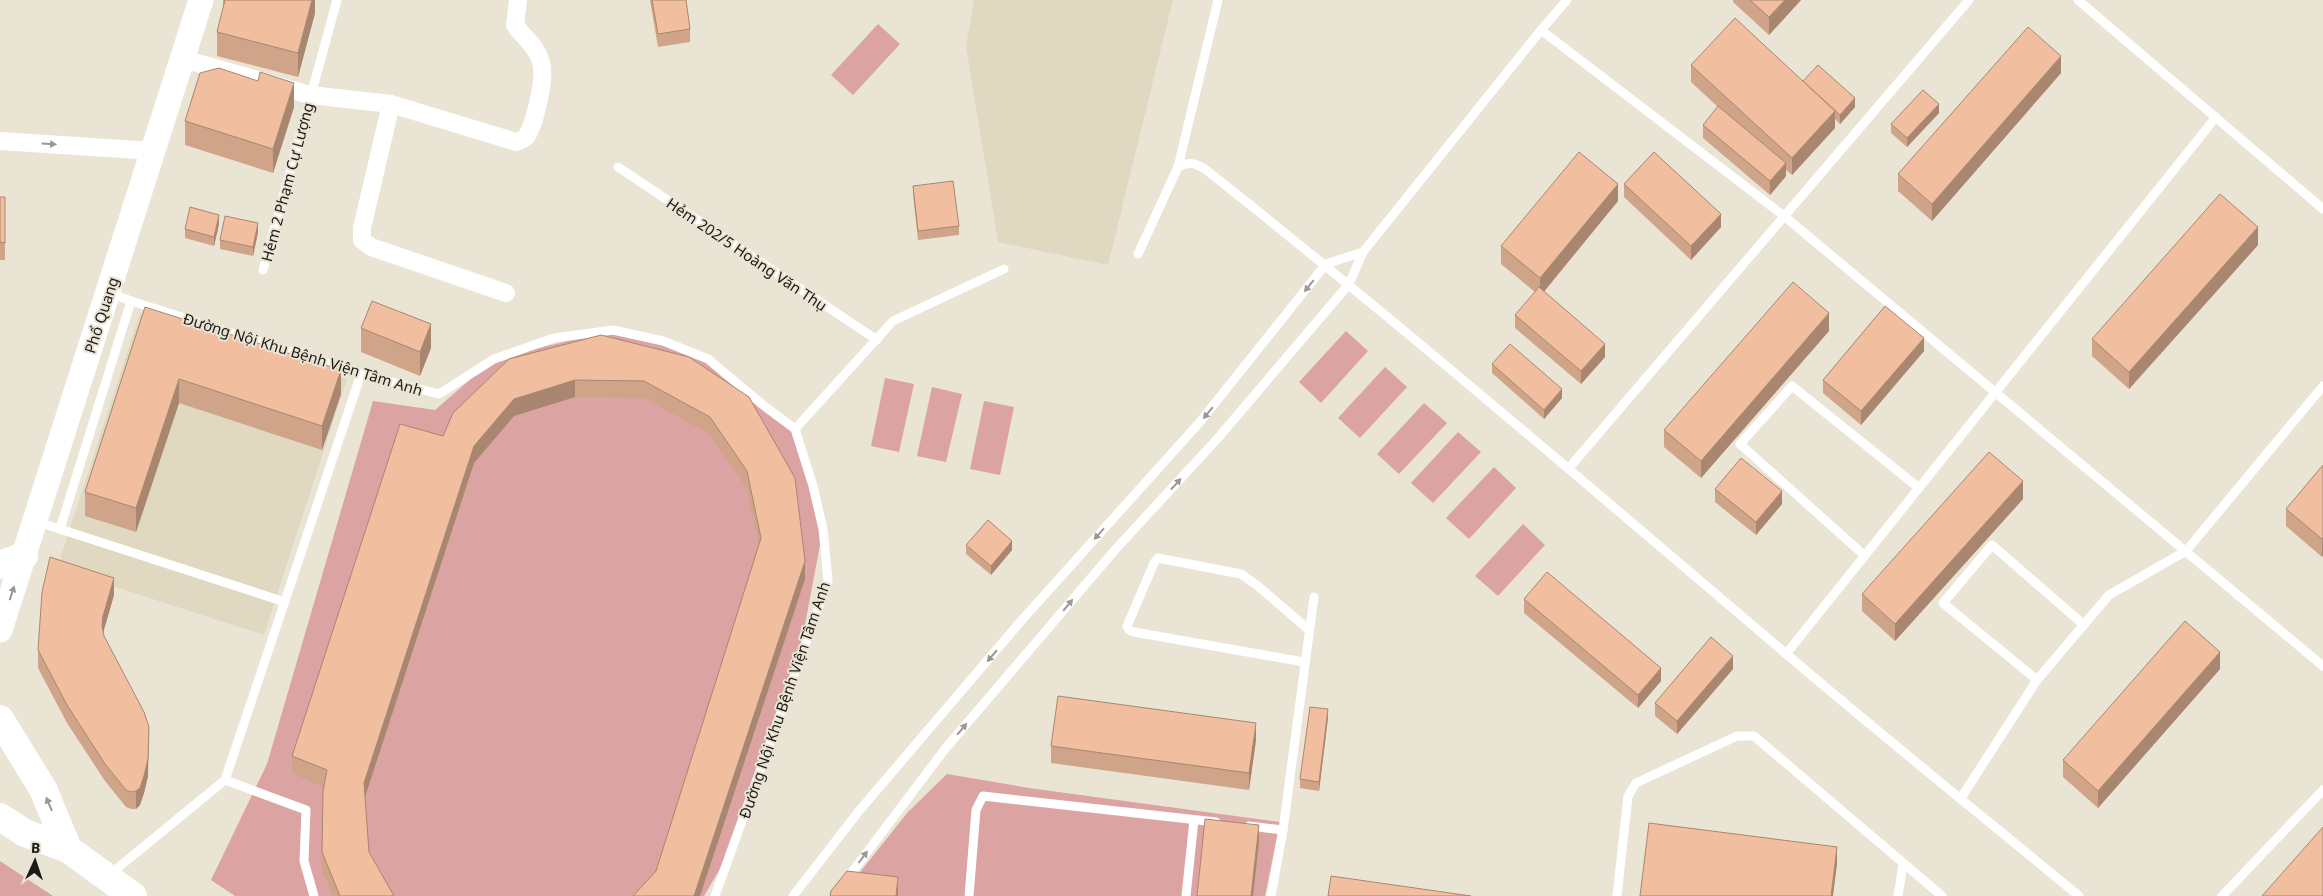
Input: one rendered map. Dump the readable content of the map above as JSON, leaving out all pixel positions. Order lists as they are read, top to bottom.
{
  "streets": {
    "main road": ["Phổ Quang"],
    "lane": ["Hẻm 2 Phạm Cự Lượng", "Hẻm 202/5 Hoàng Văn Thụ", "Đường Nội Khu Bệnh Viện Tâm Anh"]
  },
  "crossings": [
    ["Phổ Quang", "Đường Nội Khu Bệnh Viện Tâm Anh"]
  ],
  "north": "top"
}
